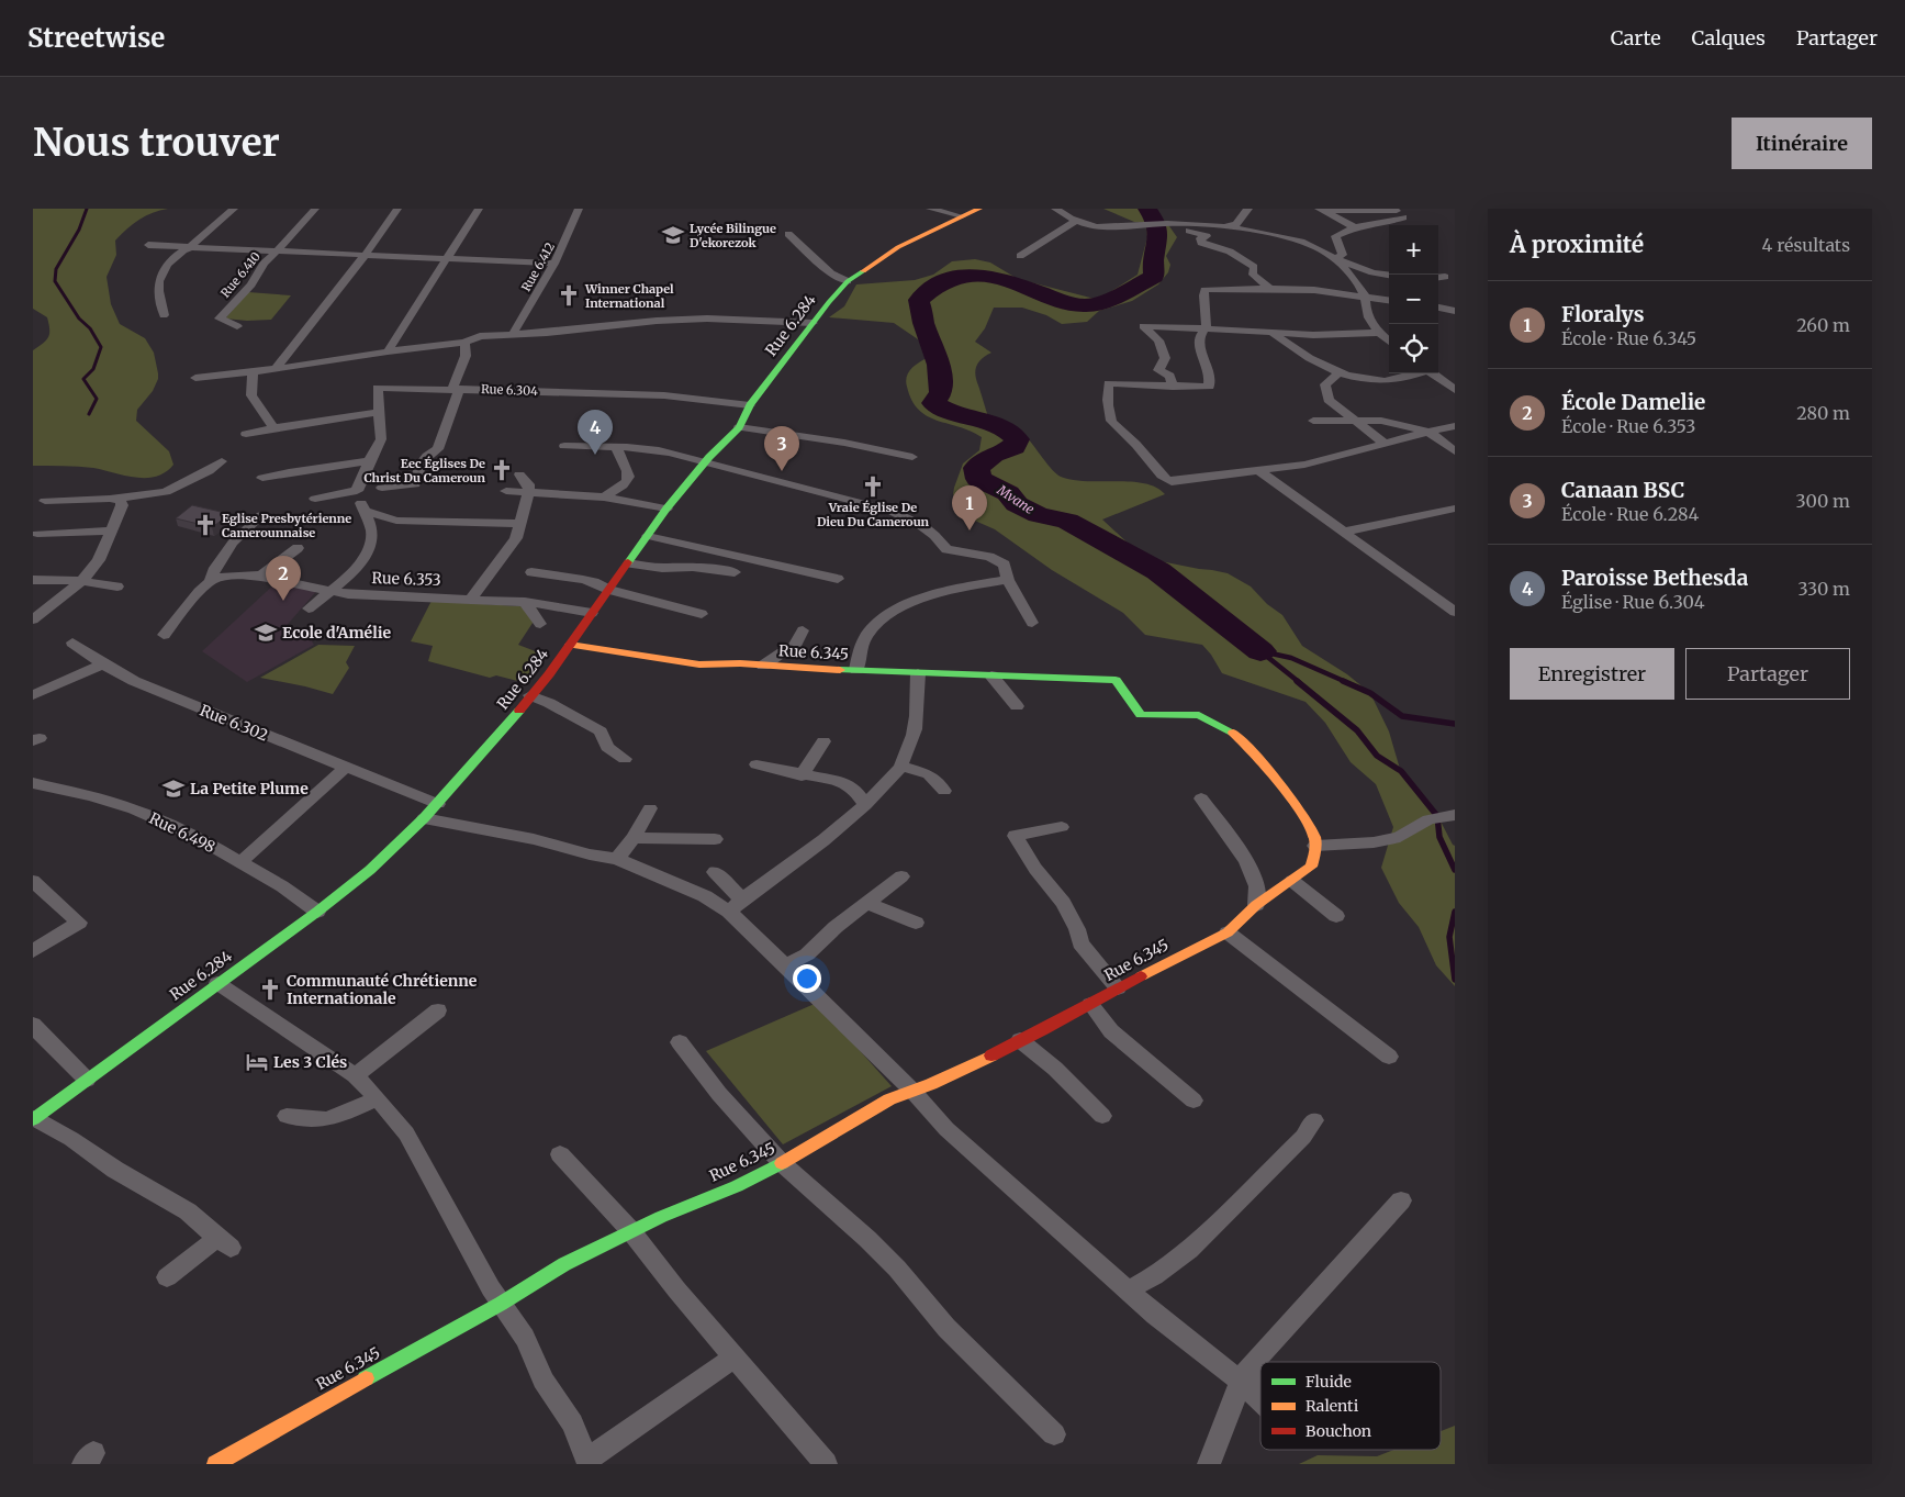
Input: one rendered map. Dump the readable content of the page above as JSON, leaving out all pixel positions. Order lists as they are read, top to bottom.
{
  "streets": {
    "street": [
      "Rue 6.412",
      "Rue 6.410",
      "Rue 6.284",
      "Rue 6.304",
      "Rue 6.353",
      "Rue 6.345",
      "Rue 6.302",
      "Rue 6.498"
    ]
  },
  "crossings": [
    ["Rue 6.284", "Rue 6.304"],
    ["Rue 6.284", "Rue 6.353"],
    ["Rue 6.284", "Rue 6.345"],
    ["Rue 6.284", "Rue 6.302"],
    ["Rue 6.284", "Rue 6.498"]
  ],
  "water": ["Mvane"],
  "places": {
    "school or university": ["Lycée Bilingue D'ekorezok", "Ecole d'Amélie", "La Petite Plume"],
    "church": [
      "Winner Chapel International",
      "Eec Églises De Christ Du Cameroun",
      "Vraie Église De Dieu Du Cameroun",
      "Eglise Presbytérienne Camerounnaise",
      "Communauté Chrétienne Internationale"
    ],
    "hotel": ["Les 3 Clés"]
  },
  "legend": ["Fluide", "Ralenti", "Bouchon"],
  "page": {
    "header": "Streetwise",
    "nav": ["Carte", "Calques", "Partager"],
    "buttons": [
      "Itinéraire",
      ["Enregistrer", "Partager"]
    ],
    "title": "Nous trouver",
    "heading": ["À proximité", "4 résultats"],
    "map_buttons": ["+", "−"],
    "list": [
      {
        "mark": "1",
        "name": "Floralys",
        "note": "École · Rue 6.345",
        "value": "260 m"
      },
      {
        "mark": "2",
        "name": "École Damelie",
        "note": "École · Rue 6.353",
        "value": "280 m"
      },
      {
        "mark": "3",
        "name": "Canaan BSC",
        "note": "École · Rue 6.284",
        "value": "300 m"
      },
      {
        "mark": "4",
        "name": "Paroisse Bethesda",
        "note": "Église · Rue 6.304",
        "value": "330 m"
      }
    ],
    "pins": [
      "4",
      "3",
      "1",
      "2"
    ]
  }
}
